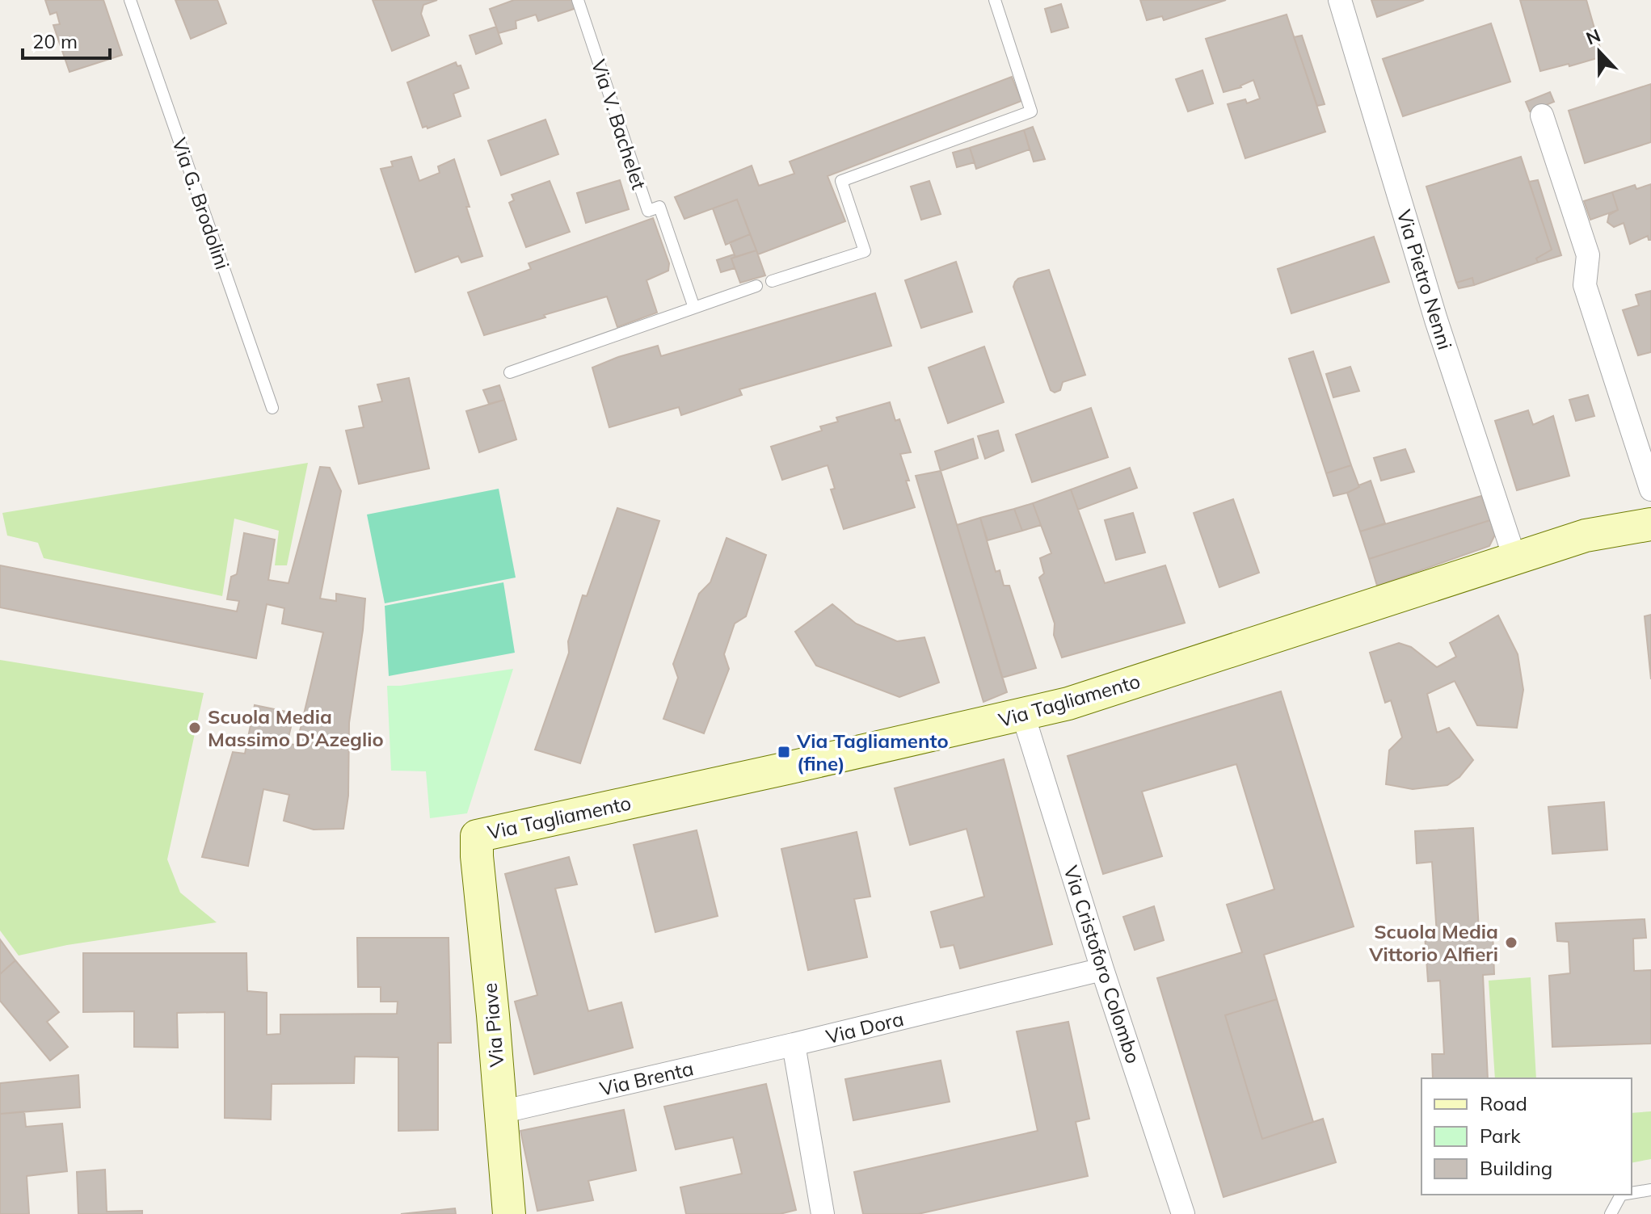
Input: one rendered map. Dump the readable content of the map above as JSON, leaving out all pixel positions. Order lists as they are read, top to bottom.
{
  "streets": {
    "main road": ["Via Tagliamento", "Via Piave"],
    "street": [
      "Via Pietro Nenni",
      "Via Cristoforo Colombo",
      "Via Dora",
      "Via Brenta"
    ],
    "lane": ["Via V. Bachelet", "Via G. Brodolini"]
  },
  "crossings": [
    ["Via Pietro Nenni", "Via Tagliamento"],
    ["Via Tagliamento", "Via Cristoforo Colombo"],
    ["Via Tagliamento", "Via Piave"],
    ["Via Cristoforo Colombo", "Via Dora"],
    ["Via Piave", "Via Brenta"],
    ["Via Dora", "Via Brenta"]
  ],
  "places": {
    "other": ["Scuola Media Massimo D'Azeglio", "Scuola Media Vittorio Alfieri"],
    "transit": ["Via Tagliamento (fine)"]
  },
  "legend": ["Road", "Park", "Building"],
  "scale_bar": "20 m",
  "north": "top"
}
